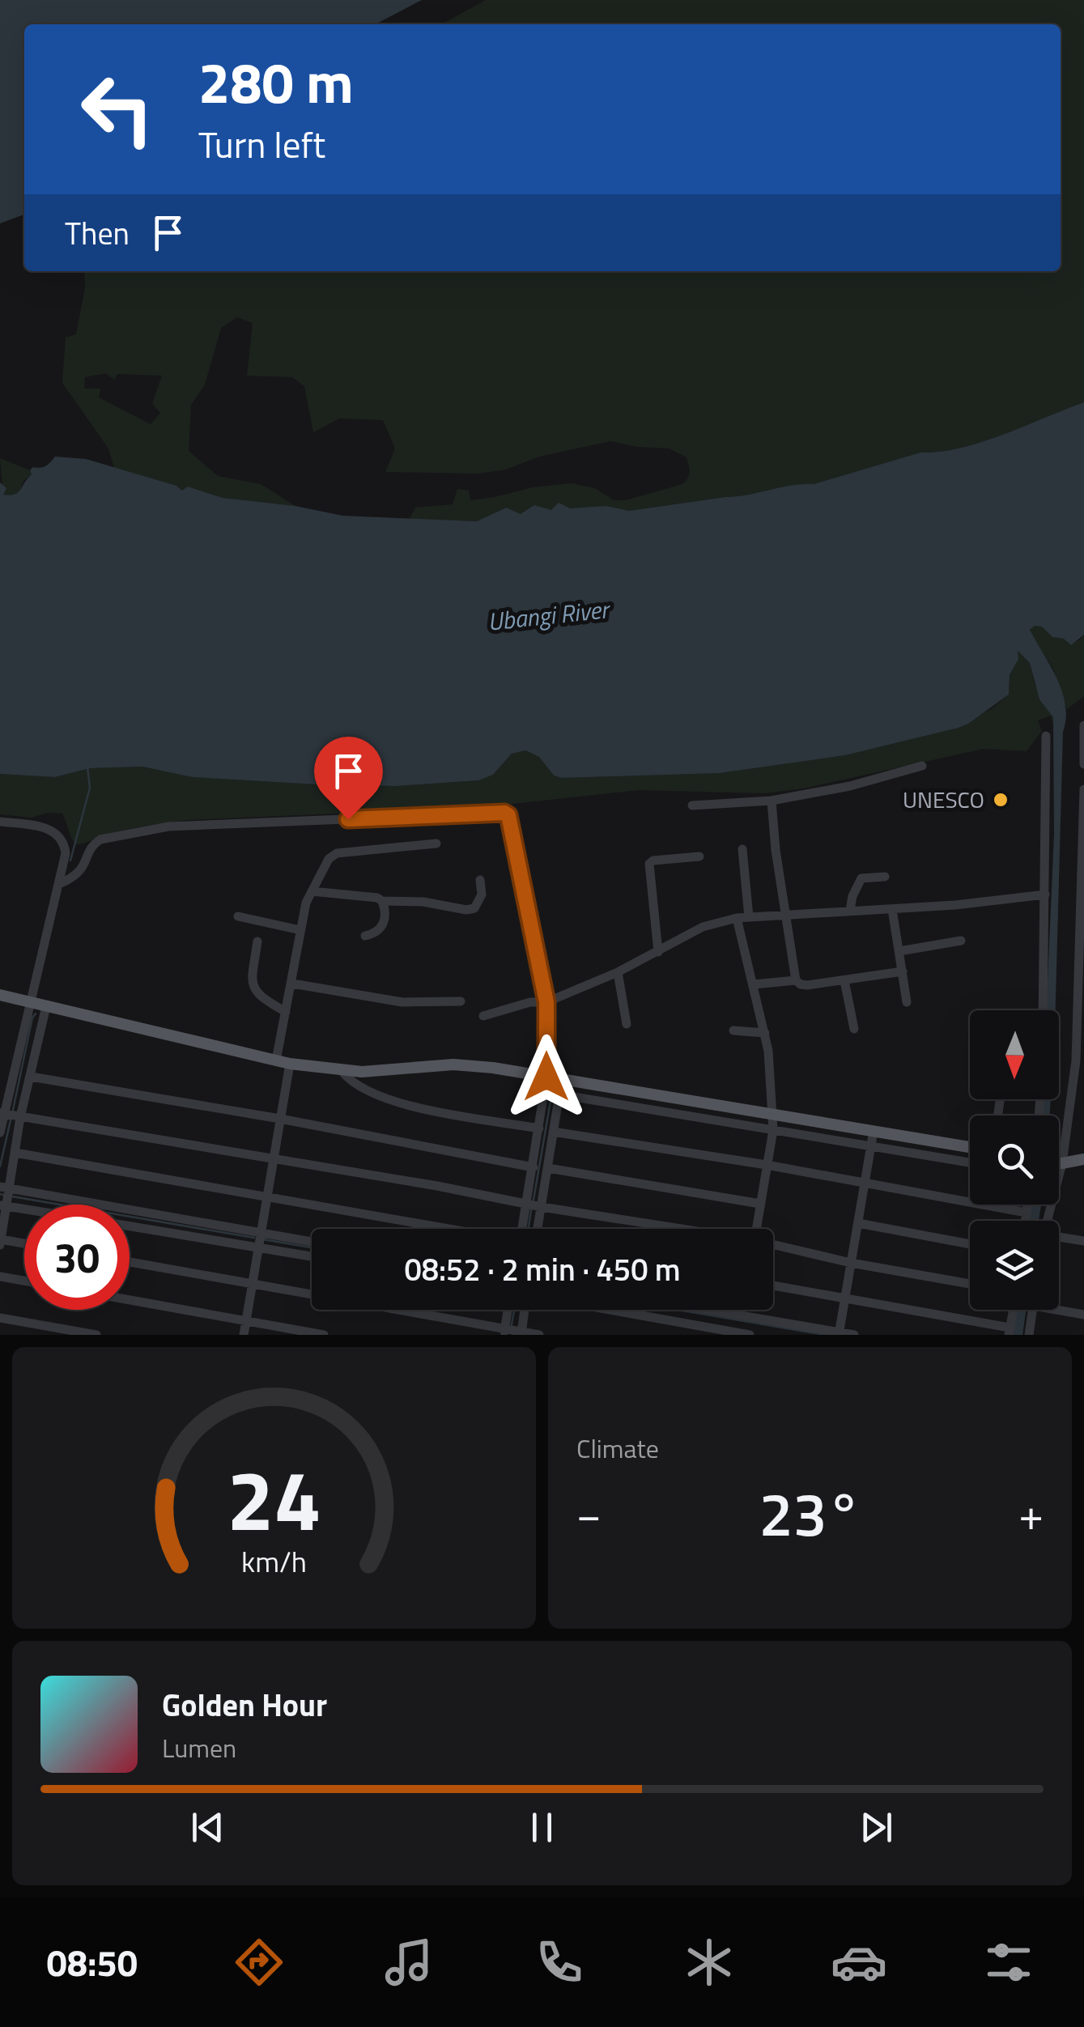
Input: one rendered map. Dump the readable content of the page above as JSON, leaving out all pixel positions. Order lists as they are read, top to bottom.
{
  "water": ["Ubangi River"],
  "places": ["UNESCO"],
  "north": "bottom",
  "page": {
    "turn": ["280 m", "Turn left"],
    "then": "Then",
    "limit": "30",
    "trip": "08:52 · 2 min · 450 m",
    "tile": "Climate",
    "heat": ["−", "23°", "+"],
    "song": ["Golden Hour", "Lumen"],
    "tabs": "08:50",
    "gauge": ["24", "km/h"]
  }
}
